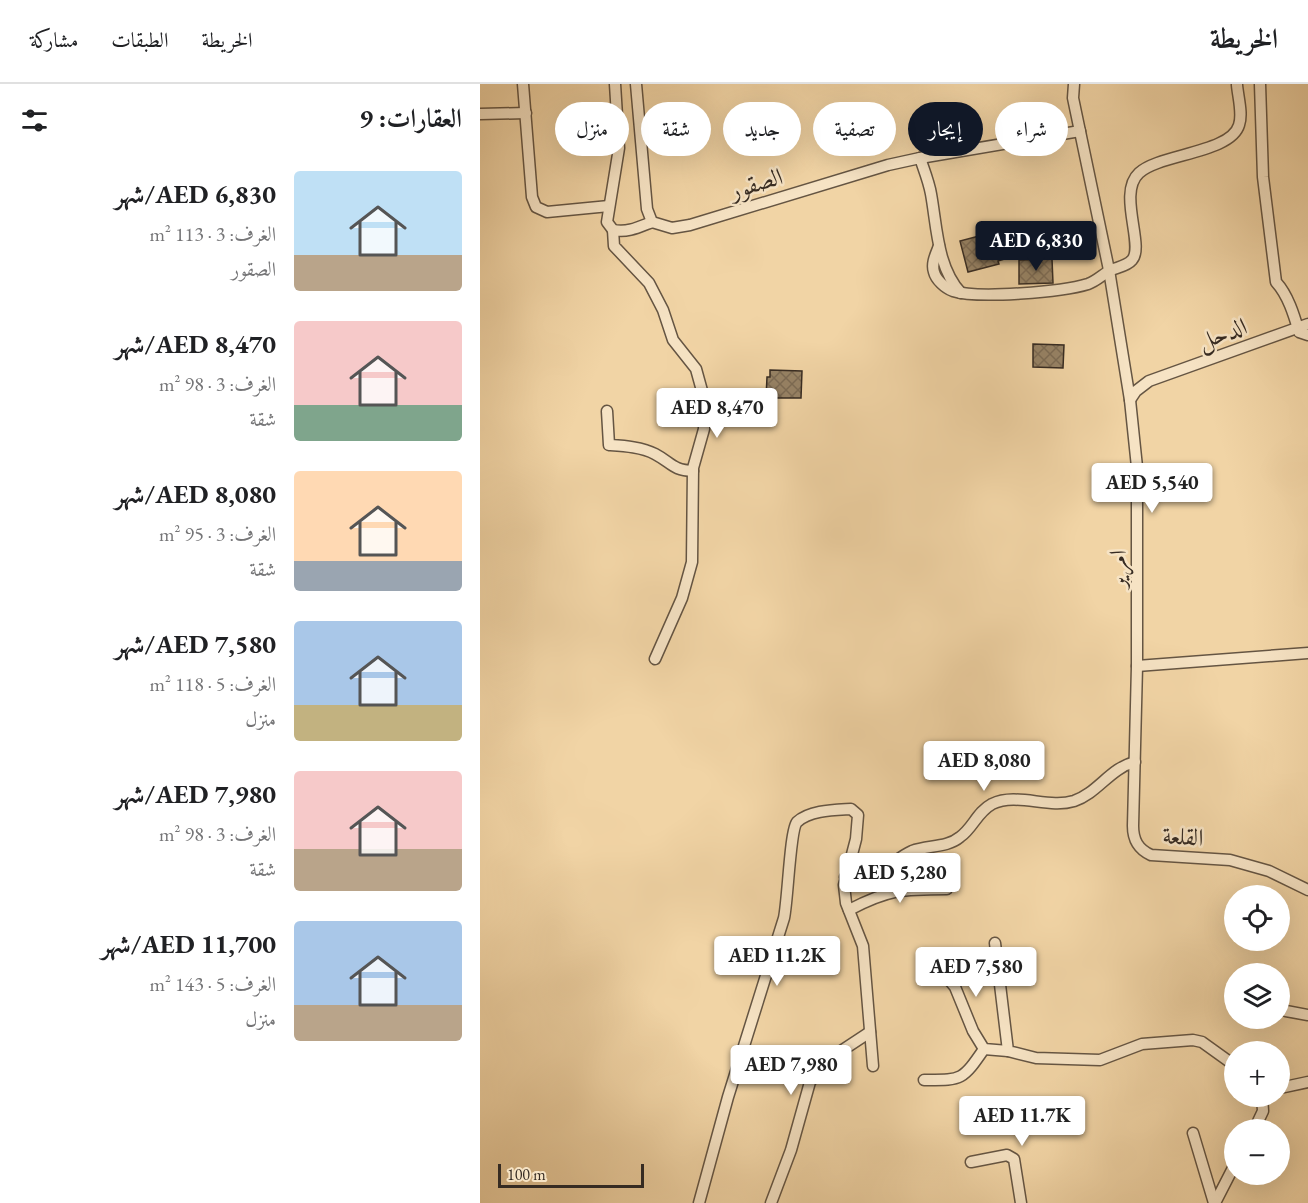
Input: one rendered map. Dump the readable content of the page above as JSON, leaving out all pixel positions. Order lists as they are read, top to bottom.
{
  "streets": {
    "street": [
      "الصقور",
      "الدحل",
      "امرير",
      "القلعة"
    ]
  },
  "crossings": [
    ["امرير", "القلعة"]
  ],
  "scale_bar": "100 m",
  "page": {
    "header": "الخريطة",
    "nav": ["الخريطة", "الطبقات", "مشاركة"],
    "heading": "العقارات: 9",
    "chip": [
      "شراء",
      "إيجار",
      "تصفية",
      "جديد",
      "شقة",
      "منزل"
    ],
    "list": [
      {
        "name": "AED 6,830/شهر",
        "note": "الغرف: 3 · 113 m² · الصقور"
      },
      {
        "name": "AED 8,470/شهر",
        "note": "الغرف: 3 · 98 m² · شقة"
      },
      {
        "name": "AED 8,080/شهر",
        "note": "الغرف: 3 · 95 m² · شقة"
      },
      {
        "name": "AED 7,580/شهر",
        "note": "الغرف: 5 · 118 m² · منزل"
      },
      {
        "name": "AED 7,980/شهر",
        "note": "الغرف: 3 · 98 m² · شقة"
      },
      {
        "name": "AED 11,700/شهر",
        "note": "الغرف: 5 · 143 m² · منزل"
      }
    ],
    "price": [
      "AED 6,830",
      "AED 8,470",
      "AED 5,540",
      "AED 8,080",
      "AED 5,280",
      "AED 11.2K",
      "AED 7,580",
      "AED 7,980",
      "AED 11.7K"
    ],
    "map_buttons": ["+", "−"],
    "scale": "100 m"
  }
}
